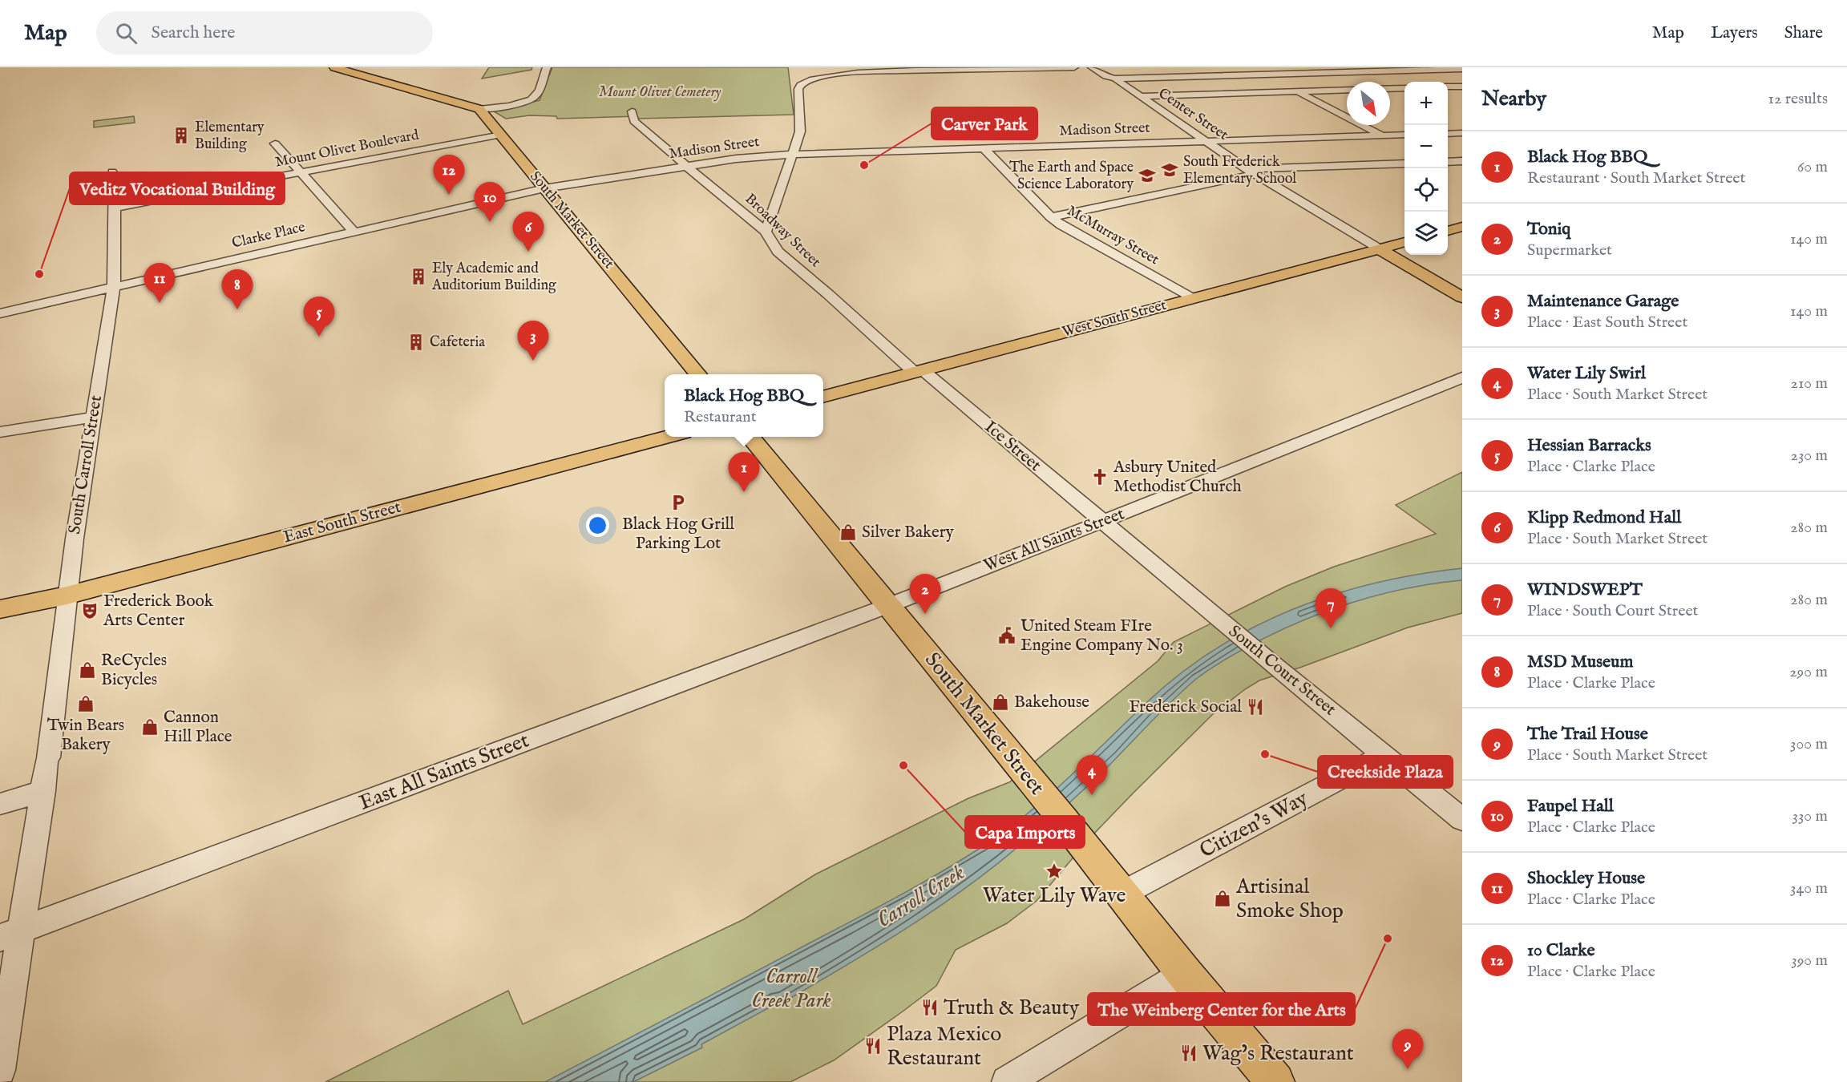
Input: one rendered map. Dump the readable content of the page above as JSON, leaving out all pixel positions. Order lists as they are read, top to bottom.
{
  "streets": {
    "main road": ["South Market Street", "West South Street", "East South Street"],
    "street": [
      "Center Street",
      "Madison Street",
      "Mount Olivet Boulevard",
      "Broadway Street",
      "Clarke Place",
      "McMurray Street",
      "Ice Street",
      "South Carroll Street",
      "West All Saints Street",
      "South Court Street",
      "East All Saints Street",
      "Citizen's Way"
    ]
  },
  "crossings": [
    ["Center Street", "Madison Street"],
    ["Center Street", "West South Street"],
    ["Madison Street", "South Market Street"],
    ["Madison Street", "Broadway Street"],
    ["Madison Street", "Clarke Place"],
    ["Madison Street", "McMurray Street"],
    ["Mount Olivet Boulevard", "South Market Street"],
    ["Mount Olivet Boulevard", "South Carroll Street"],
    ["South Market Street", "Clarke Place"],
    ["South Market Street", "West All Saints Street"],
    ["South Market Street", "East All Saints Street"],
    ["South Market Street", "Citizen's Way"],
    ["Broadway Street", "West South Street"],
    ["Broadway Street", "Ice Street"],
    ["Clarke Place", "South Carroll Street"],
    ["McMurray Street", "West South Street"],
    ["West South Street", "Ice Street"],
    ["Ice Street", "West All Saints Street"],
    ["Ice Street", "South Court Street"],
    ["South Carroll Street", "East South Street"],
    ["South Carroll Street", "East All Saints Street"],
    ["West All Saints Street", "South Court Street"],
    ["West All Saints Street", "East All Saints Street"],
    ["South Court Street", "Citizen's Way"]
  ],
  "water": ["Carroll Creek"],
  "parks": ["Mount Olivet Cemetery", "Carroll Creek Park"],
  "places": {
    "building": ["Elementary Building", "Ely Academic and Auditorium Building", "Cafeteria"],
    "other": [
      "Carver Park",
      "Veditz Vocational Building",
      "Creekside Plaza",
      "Capa Imports",
      "The Weinberg Center for the Arts"
    ],
    "school or university": ["South Frederick Elementary School", "The Earth and Space Science Laboratory"],
    "church": ["Asbury United Methodist Church"],
    "parking": ["Black Hog Grill Parking Lot"],
    "shop": [
      "Silver Bakery",
      "ReCycles Bicycles",
      "Bakehouse",
      "Twin Bears Bakery",
      "Cannon Hill Place",
      "Artisinal Smoke Shop"
    ],
    "theatre": ["Frederick Book Arts Center"],
    "public building": ["United Steam FIre Engine Company No. 3"],
    "restaurant": [
      "Frederick Social",
      "Truth & Beauty",
      "Plaza Mexico Restaurant",
      "Wag’s Restaurant"
    ],
    "place": ["Water Lily Wave"]
  },
  "north": "bottom right",
  "page": {
    "header": "Map",
    "search": "Search here",
    "nav": ["Map", "Layers", "Share"],
    "heading": ["Nearby", "12 results"],
    "map_buttons": ["+", "−"],
    "list": [
      {
        "mark": "1",
        "name": "Black Hog BBQ",
        "note": "Restaurant · South Market Street",
        "value": "60 m"
      },
      {
        "mark": "2",
        "name": "Toniq",
        "note": "Supermarket",
        "value": "140 m"
      },
      {
        "mark": "3",
        "name": "Maintenance Garage",
        "note": "Place · East South Street",
        "value": "140 m"
      },
      {
        "mark": "4",
        "name": "Water Lily Swirl",
        "note": "Place · South Market Street",
        "value": "210 m"
      },
      {
        "mark": "5",
        "name": "Hessian Barracks",
        "note": "Place · Clarke Place",
        "value": "230 m"
      },
      {
        "mark": "6",
        "name": "Klipp Redmond Hall",
        "note": "Place · South Market Street",
        "value": "280 m"
      },
      {
        "mark": "7",
        "name": "WINDSWEPT",
        "note": "Place · South Court Street",
        "value": "280 m"
      },
      {
        "mark": "8",
        "name": "MSD Museum",
        "note": "Place · Clarke Place",
        "value": "290 m"
      },
      {
        "mark": "9",
        "name": "The Trail House",
        "note": "Place · South Market Street",
        "value": "300 m"
      },
      {
        "mark": "10",
        "name": "Faupel Hall",
        "note": "Place · Clarke Place",
        "value": "330 m"
      },
      {
        "mark": "11",
        "name": "Shockley House",
        "note": "Place · Clarke Place",
        "value": "340 m"
      },
      {
        "mark": "12",
        "name": "10 Clarke",
        "note": "Place · Clarke Place",
        "value": "390 m"
      }
    ],
    "pins": [
      "12",
      "10",
      "6",
      "11",
      "8",
      "5",
      "3",
      "1",
      "2",
      "7",
      "4",
      "9"
    ],
    "popup": ["Black Hog BBQ", "Restaurant"]
  }
}
